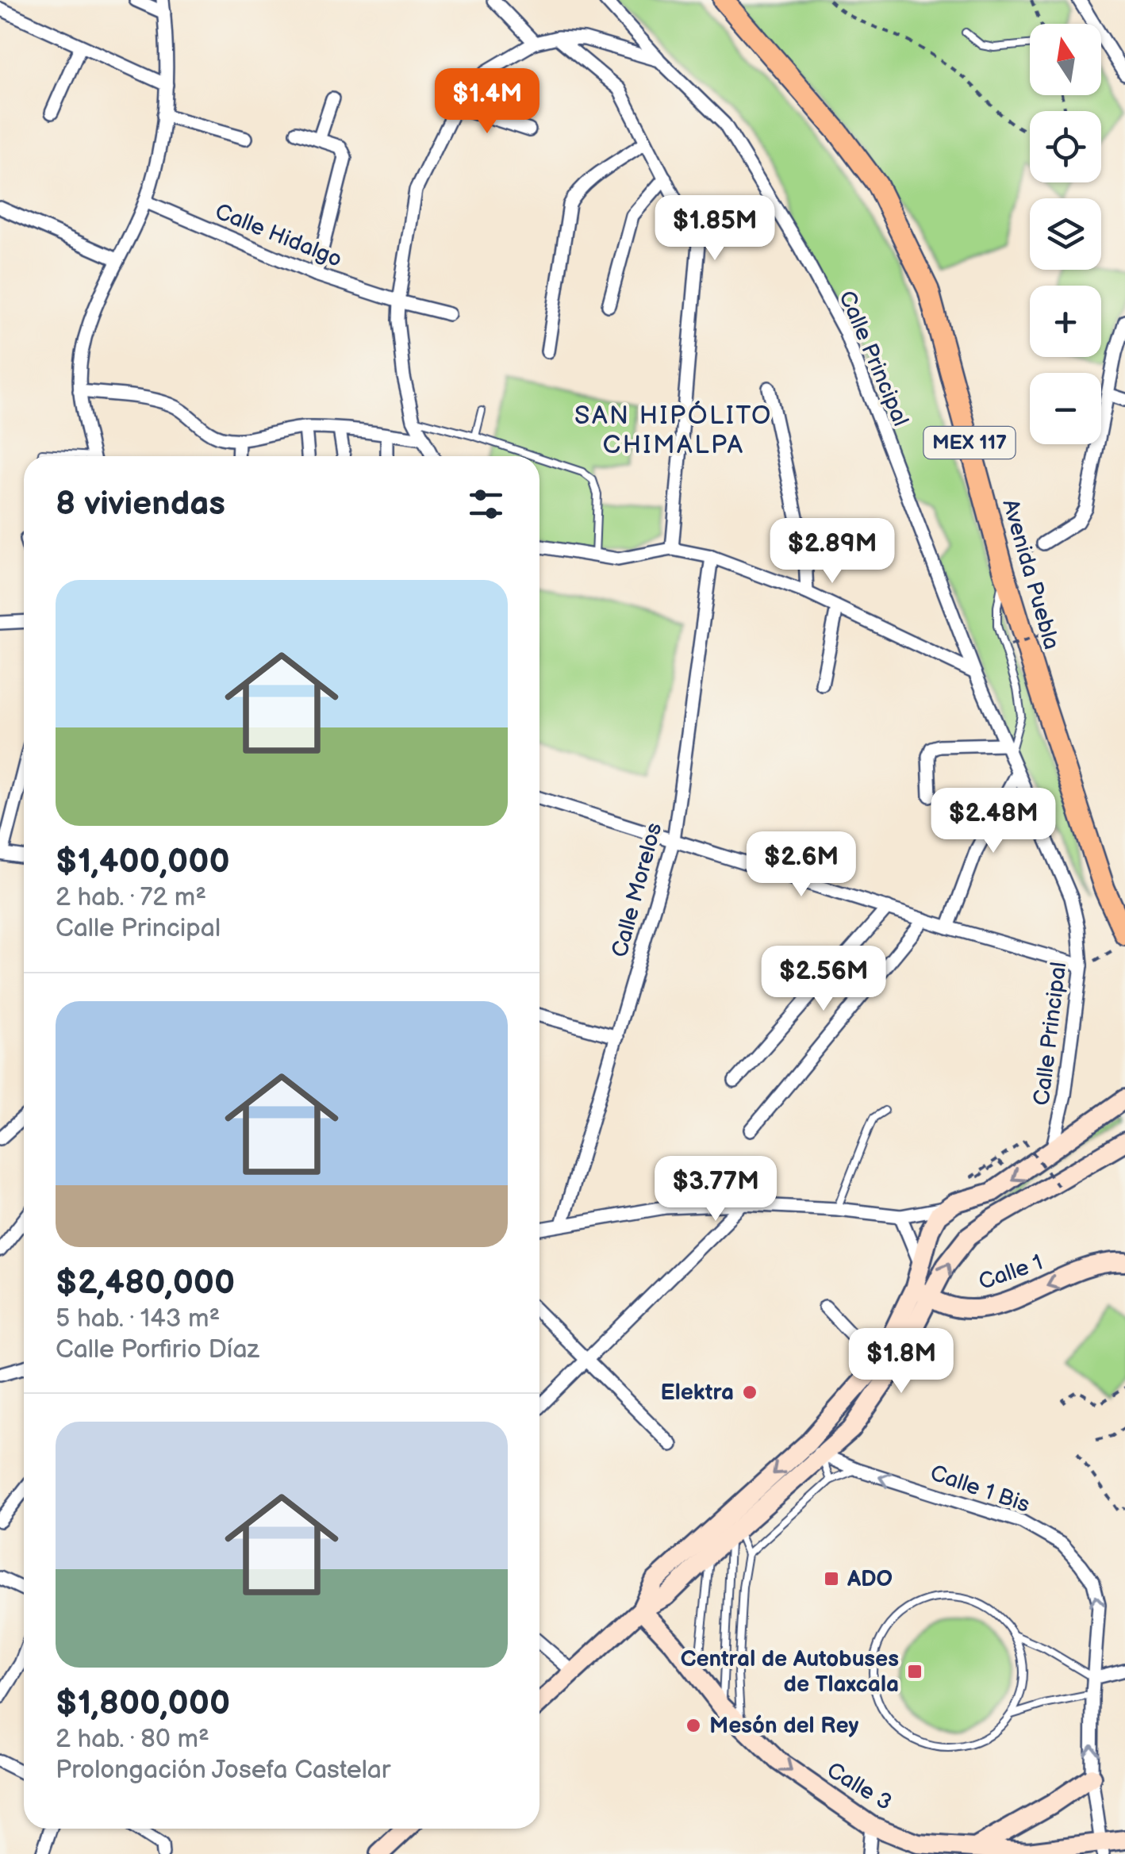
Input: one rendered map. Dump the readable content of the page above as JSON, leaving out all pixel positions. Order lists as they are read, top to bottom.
{
  "streets": {
    "main road": [
      "MEX 117",
      "Avenida Puebla",
      "Calle 1",
      "Calle 3"
    ],
    "street": [
      "Calle Hidalgo",
      "Calle Principal",
      "Calle Morelos",
      "Calle 1 Bis"
    ]
  },
  "crossings": [
    ["Calle Hidalgo", "Calle Principal"],
    ["Calle 1 Bis", "Calle 3"]
  ],
  "one_way": ["Calle 1 Bis"],
  "districts": ["SAN HIPÓLITO CHIMALPA"],
  "places": {
    "other": ["Elektra", "Mesón del Rey"],
    "transit": ["ADO", "Central de Autobuses de Tlaxcala"]
  },
  "north": "top",
  "page": {
    "map_buttons": ["+", "−"],
    "price": [
      "$1.4M",
      "$1.85M",
      "$2.89M",
      "$2.48M",
      "$2.6M",
      "$2.56M",
      "$3.77M",
      "$1.8M"
    ],
    "heading": "8 viviendas",
    "list": [
      {
        "name": "$1,400,000",
        "note": "2 hab. · 72 m² · Calle Principal"
      },
      {
        "name": "$2,480,000",
        "note": "5 hab. · 143 m² · Calle Porfirio Díaz"
      },
      {
        "name": "$1,800,000",
        "note": "2 hab. · 80 m² · Prolongación Josefa Castelar"
      }
    ]
  }
}
